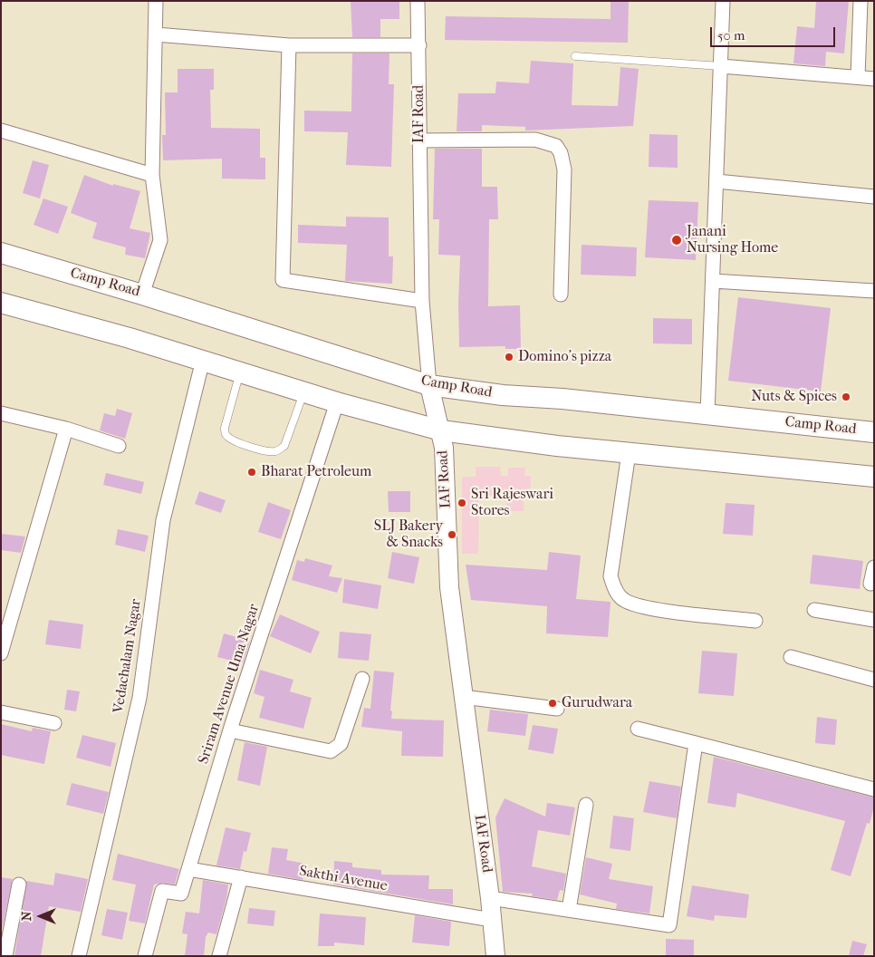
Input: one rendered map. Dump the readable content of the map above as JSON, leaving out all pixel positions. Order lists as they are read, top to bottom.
{
  "streets": {
    "main road": ["Camp Road"],
    "street": [
      "IAF Road",
      "Vedachalam Nagar",
      "Sriram Avenue Uma Nagar",
      "Sakthi Avenue"
    ]
  },
  "crossings": [
    ["IAF Road", "Camp Road"],
    ["IAF Road", "Sakthi Avenue"],
    ["Sriram Avenue Uma Nagar", "Sakthi Avenue"]
  ],
  "places": [
    "Janani Nursing Home",
    "Domino's pizza",
    "Nuts & Spices",
    "Bharat Petroleum",
    "Sri Rajeswari Stores",
    "SLJ Bakery & Snacks",
    "Gurudwara"
  ],
  "scale_bar": "50 m",
  "north": "left"
}
